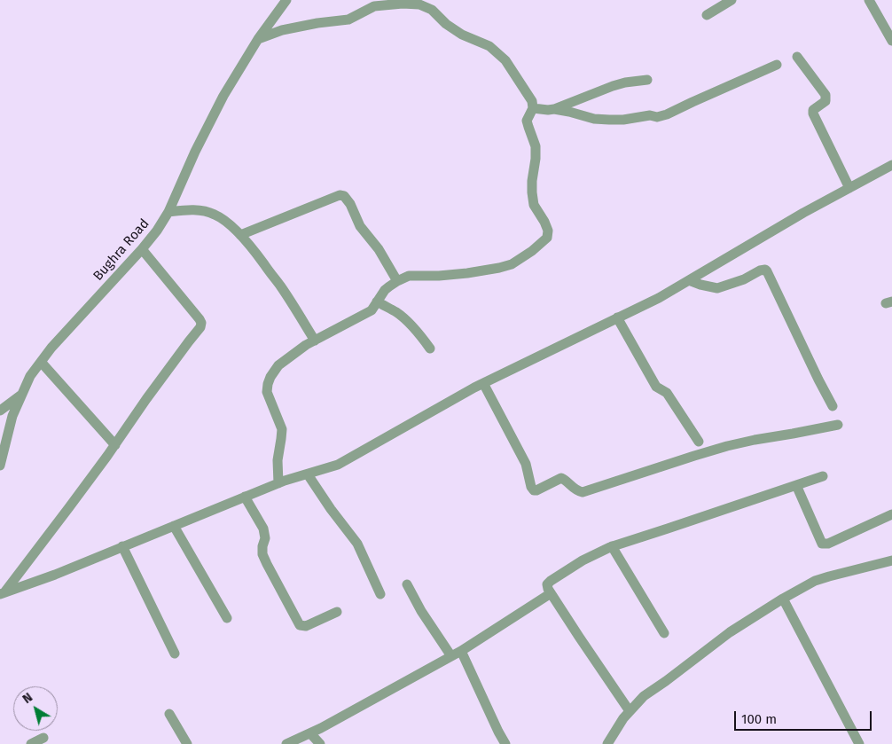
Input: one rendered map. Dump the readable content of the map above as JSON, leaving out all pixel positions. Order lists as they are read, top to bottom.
{
  "streets": {
    "street": ["Bughra Road"]
  },
  "scale_bar": "100 m",
  "north": "top left"
}
